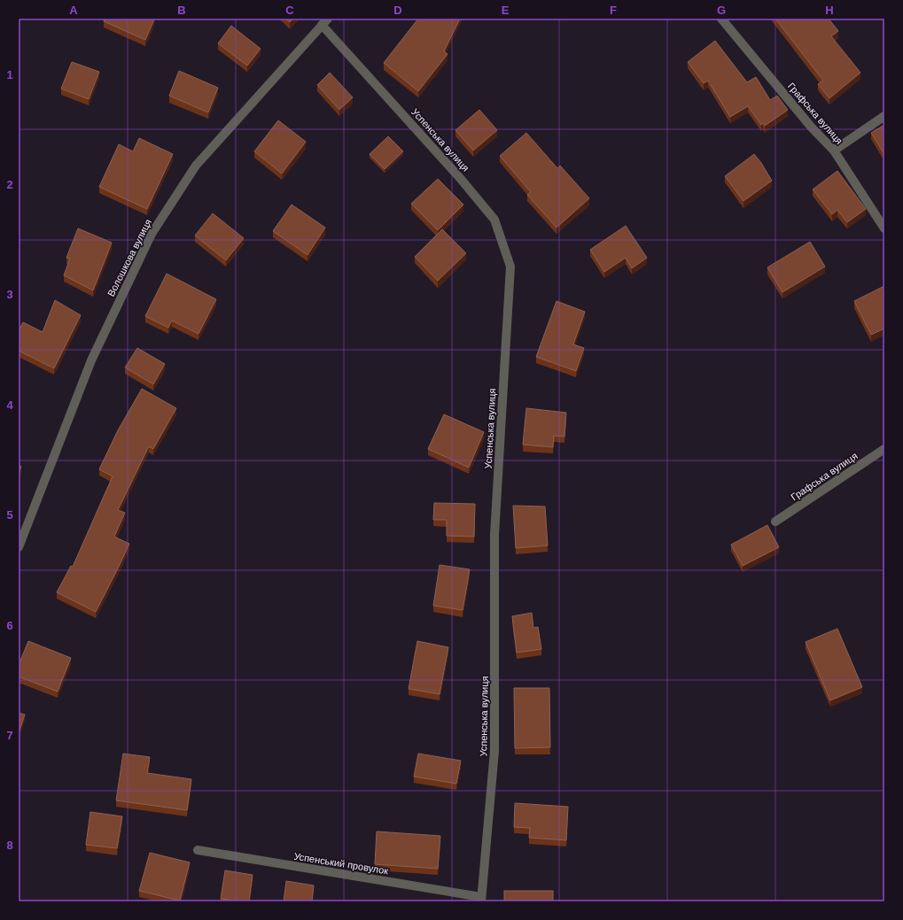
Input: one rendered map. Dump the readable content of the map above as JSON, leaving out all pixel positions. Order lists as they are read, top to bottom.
{
  "streets": {
    "street": [
      "Графська вулиця",
      "Успенська вулиця",
      "Волошкова вулиця",
      "Успенський провулок"
    ]
  },
  "crossings": [
    ["Успенська вулиця", "Волошкова вулиця"],
    ["Успенська вулиця", "Успенський провулок"]
  ],
  "grid": {
    "columns": [
      "A",
      "B",
      "C",
      "D",
      "E",
      "F",
      "G",
      "H"
    ],
    "rows": [
      "1",
      "2",
      "3",
      "4",
      "5",
      "6",
      "7",
      "8"
    ]
  }
}
